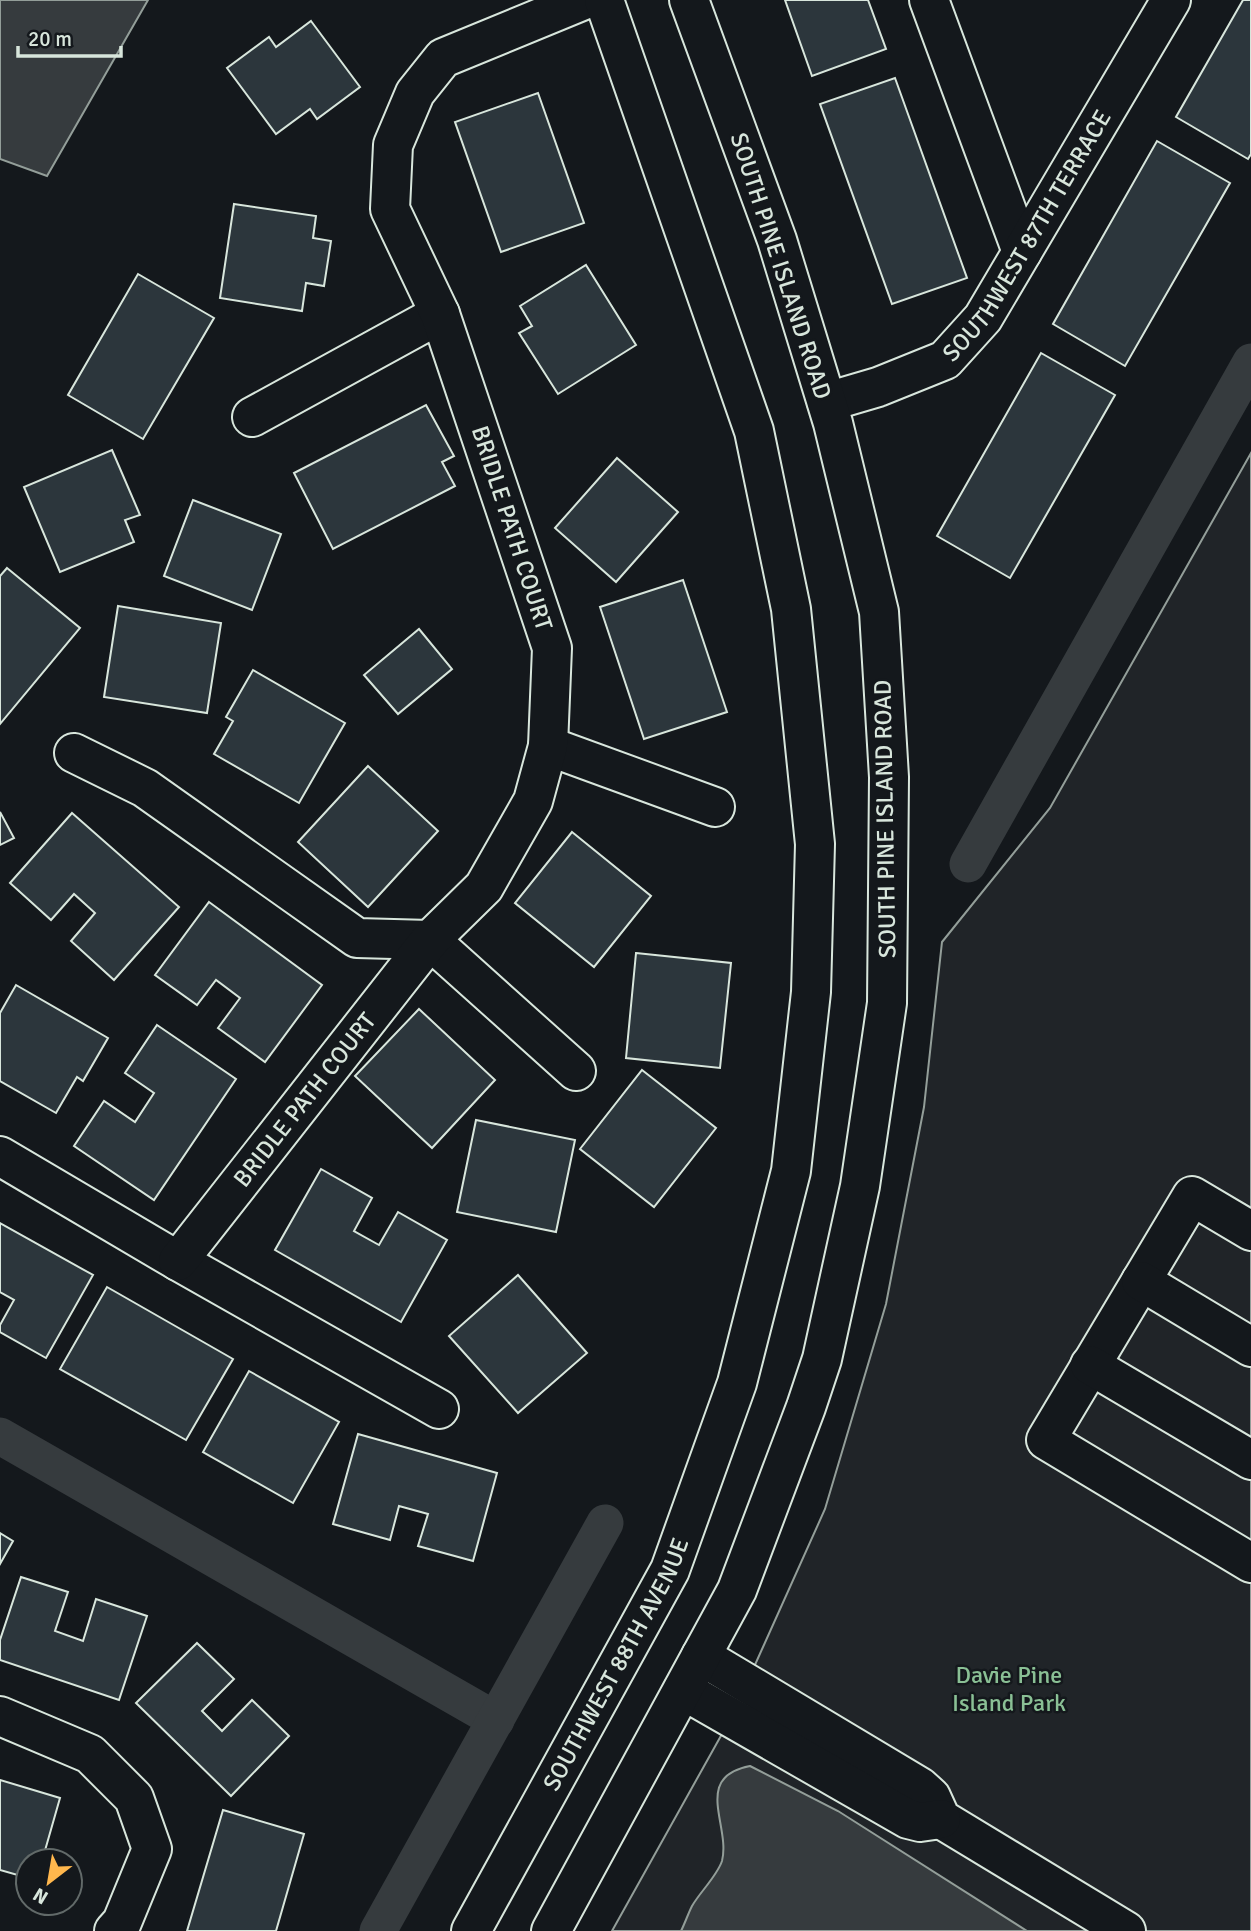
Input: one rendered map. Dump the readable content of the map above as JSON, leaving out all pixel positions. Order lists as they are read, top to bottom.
{
  "streets": {
    "main road": [
      "SOUTHWEST 87TH TERRACE",
      "SOUTH PINE ISLAND ROAD",
      "BRIDLE PATH COURT",
      "SOUTHWEST 88TH AVENUE"
    ]
  },
  "crossings": [
    ["SOUTHWEST 87TH TERRACE", "SOUTH PINE ISLAND ROAD"]
  ],
  "parks": ["Davie Pine Island Park"],
  "scale_bar": "20 m",
  "north": "bottom left"
}
